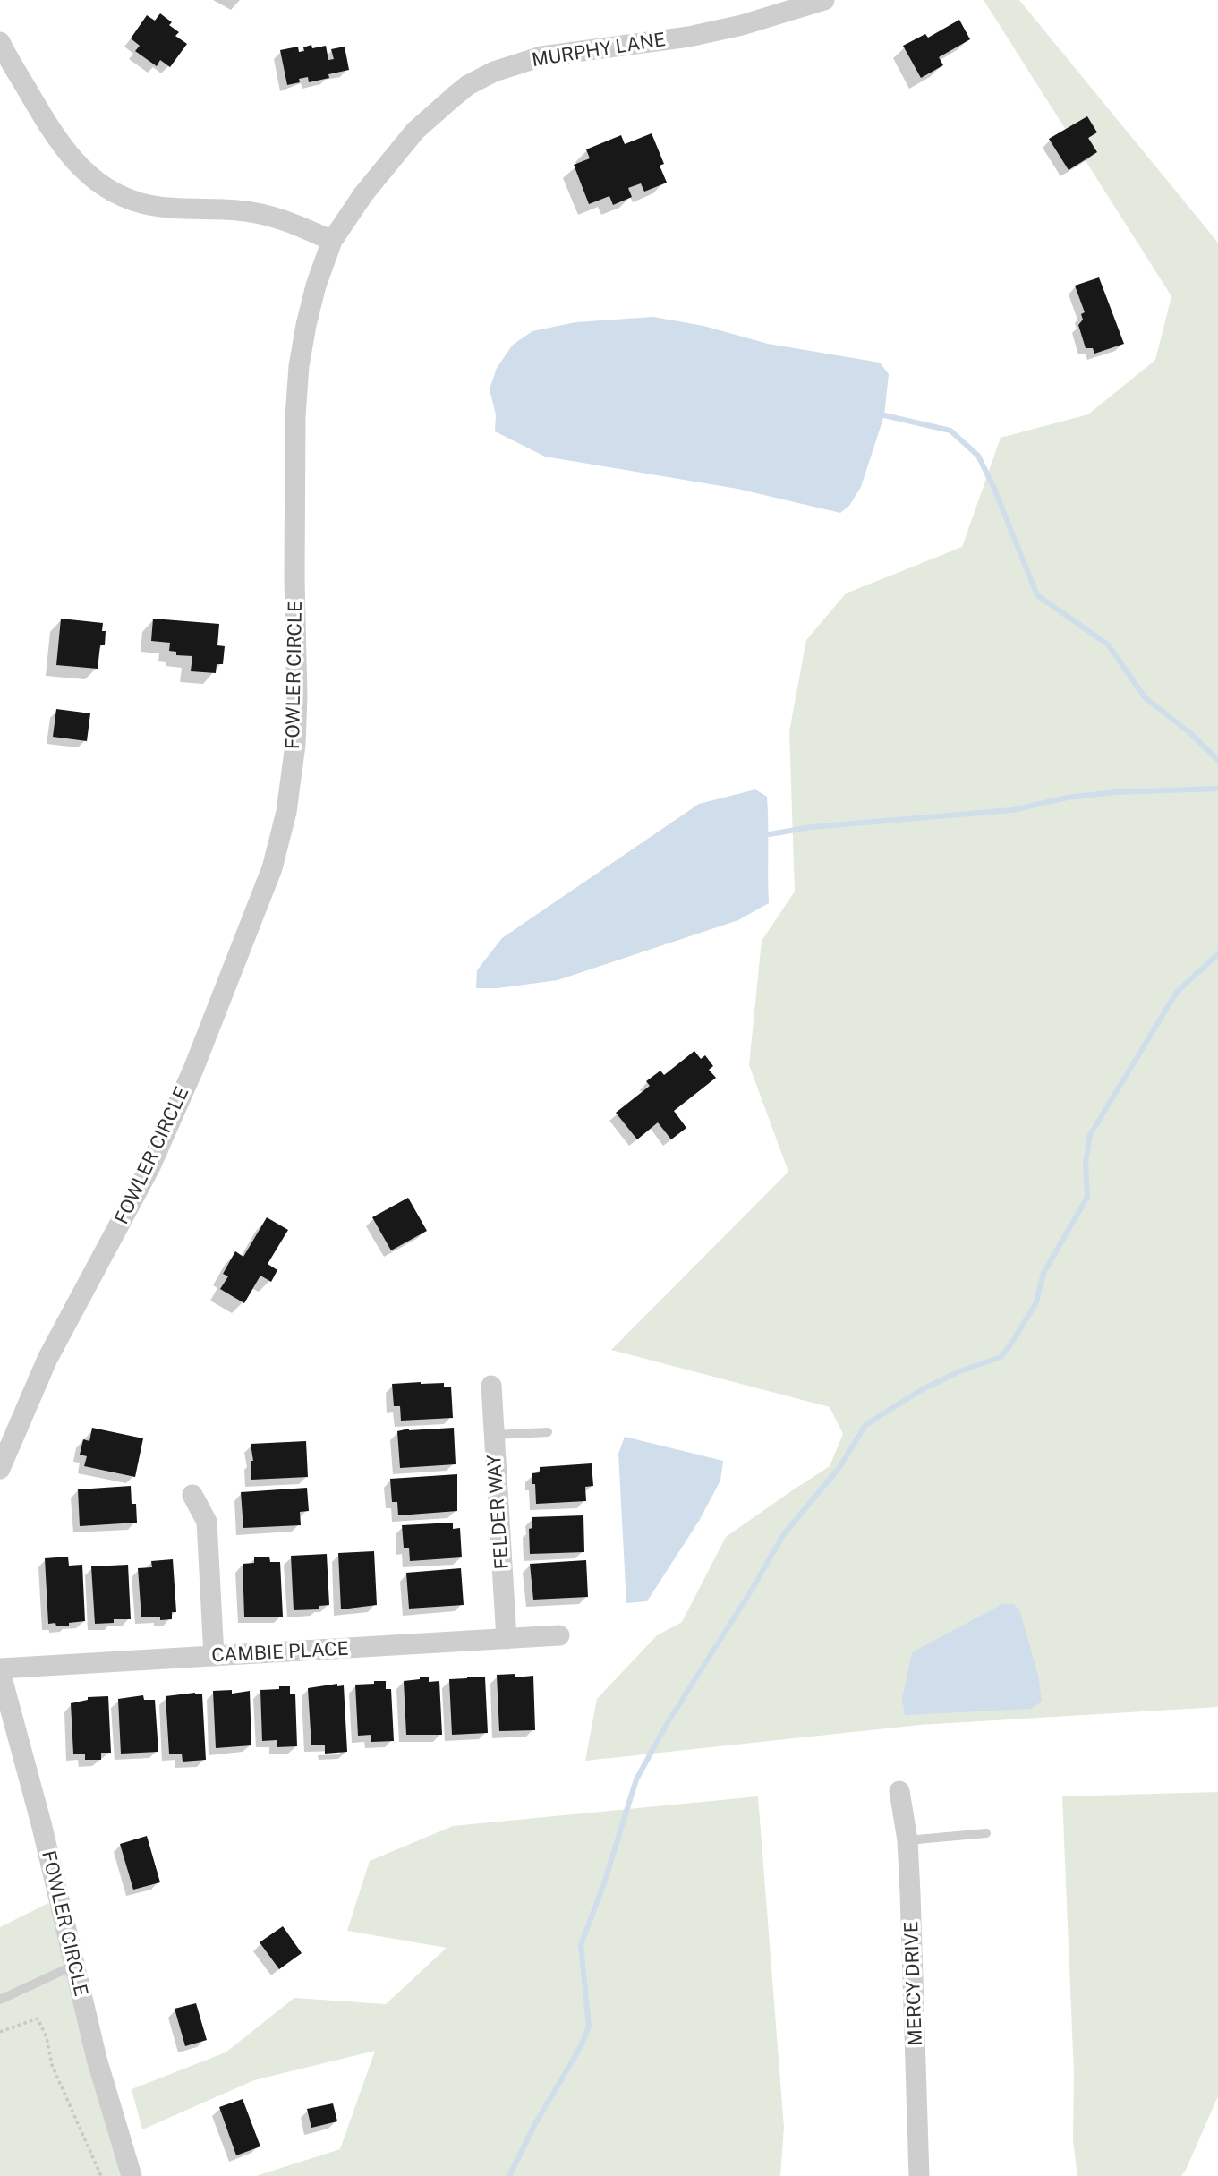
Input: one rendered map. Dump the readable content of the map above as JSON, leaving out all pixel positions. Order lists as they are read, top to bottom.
{
  "streets": {
    "street": [
      "MURPHY LANE",
      "FOWLER CIRCLE",
      "FELDER WAY",
      "CAMBIE PLACE",
      "MERCY DRIVE"
    ]
  },
  "crossings": [
    ["MURPHY LANE", "FOWLER CIRCLE"],
    ["FOWLER CIRCLE", "CAMBIE PLACE"],
    ["FELDER WAY", "CAMBIE PLACE"]
  ]
}
